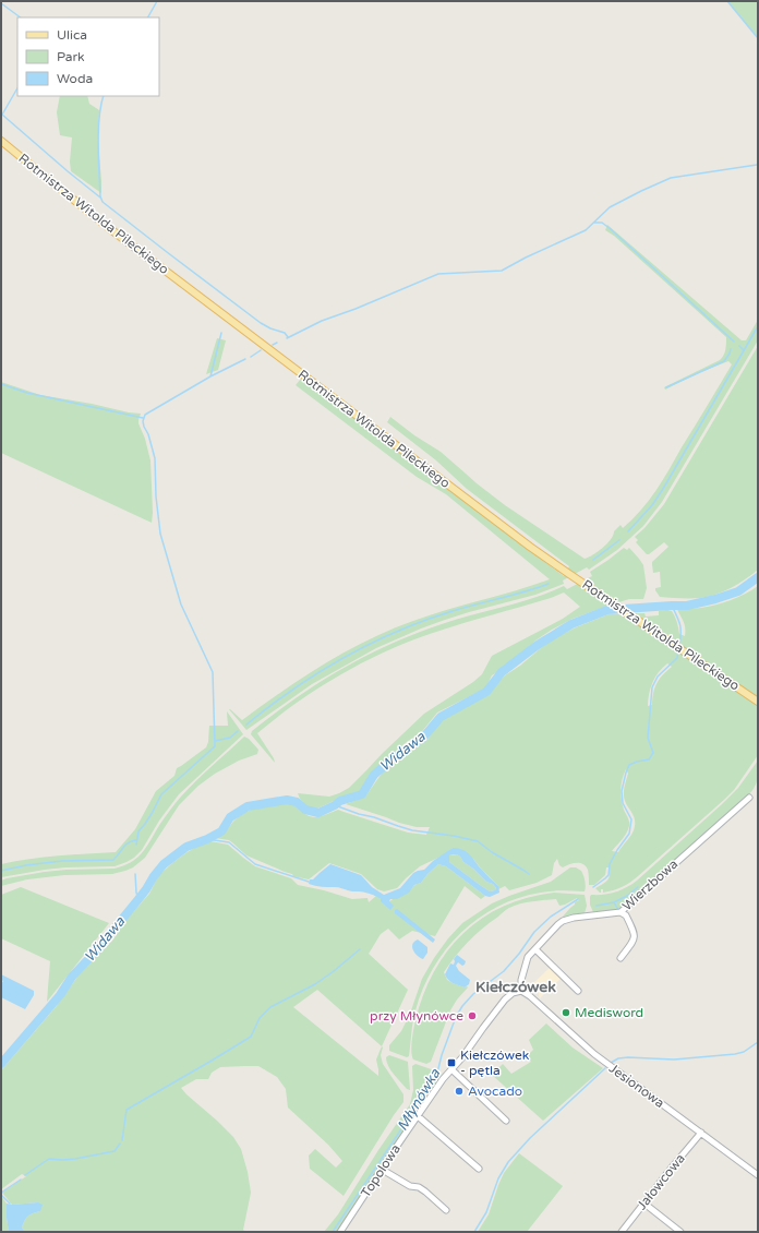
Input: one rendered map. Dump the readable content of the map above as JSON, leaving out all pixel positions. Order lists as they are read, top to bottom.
{
  "streets": {
    "main road": ["Rotmistrza Witolda Pileckiego"],
    "street": [
      "Wierzbowa",
      "Jesionowa",
      "Topolowa",
      "Jałowcowa"
    ]
  },
  "crossings": [
    ["Wierzbowa", "Jesionowa"],
    ["Wierzbowa", "Topolowa"],
    ["Jesionowa", "Topolowa"],
    ["Jesionowa", "Jałowcowa"]
  ],
  "districts": ["Kiełczówek"],
  "water": ["Widawa", "Młynówka"],
  "places": {
    "other": ["Medisword", "przy Młynówce", "Avocado"],
    "transit": ["Kiełczówek - pętla"]
  },
  "legend": ["Ulica", "Park", "Woda"]
}
